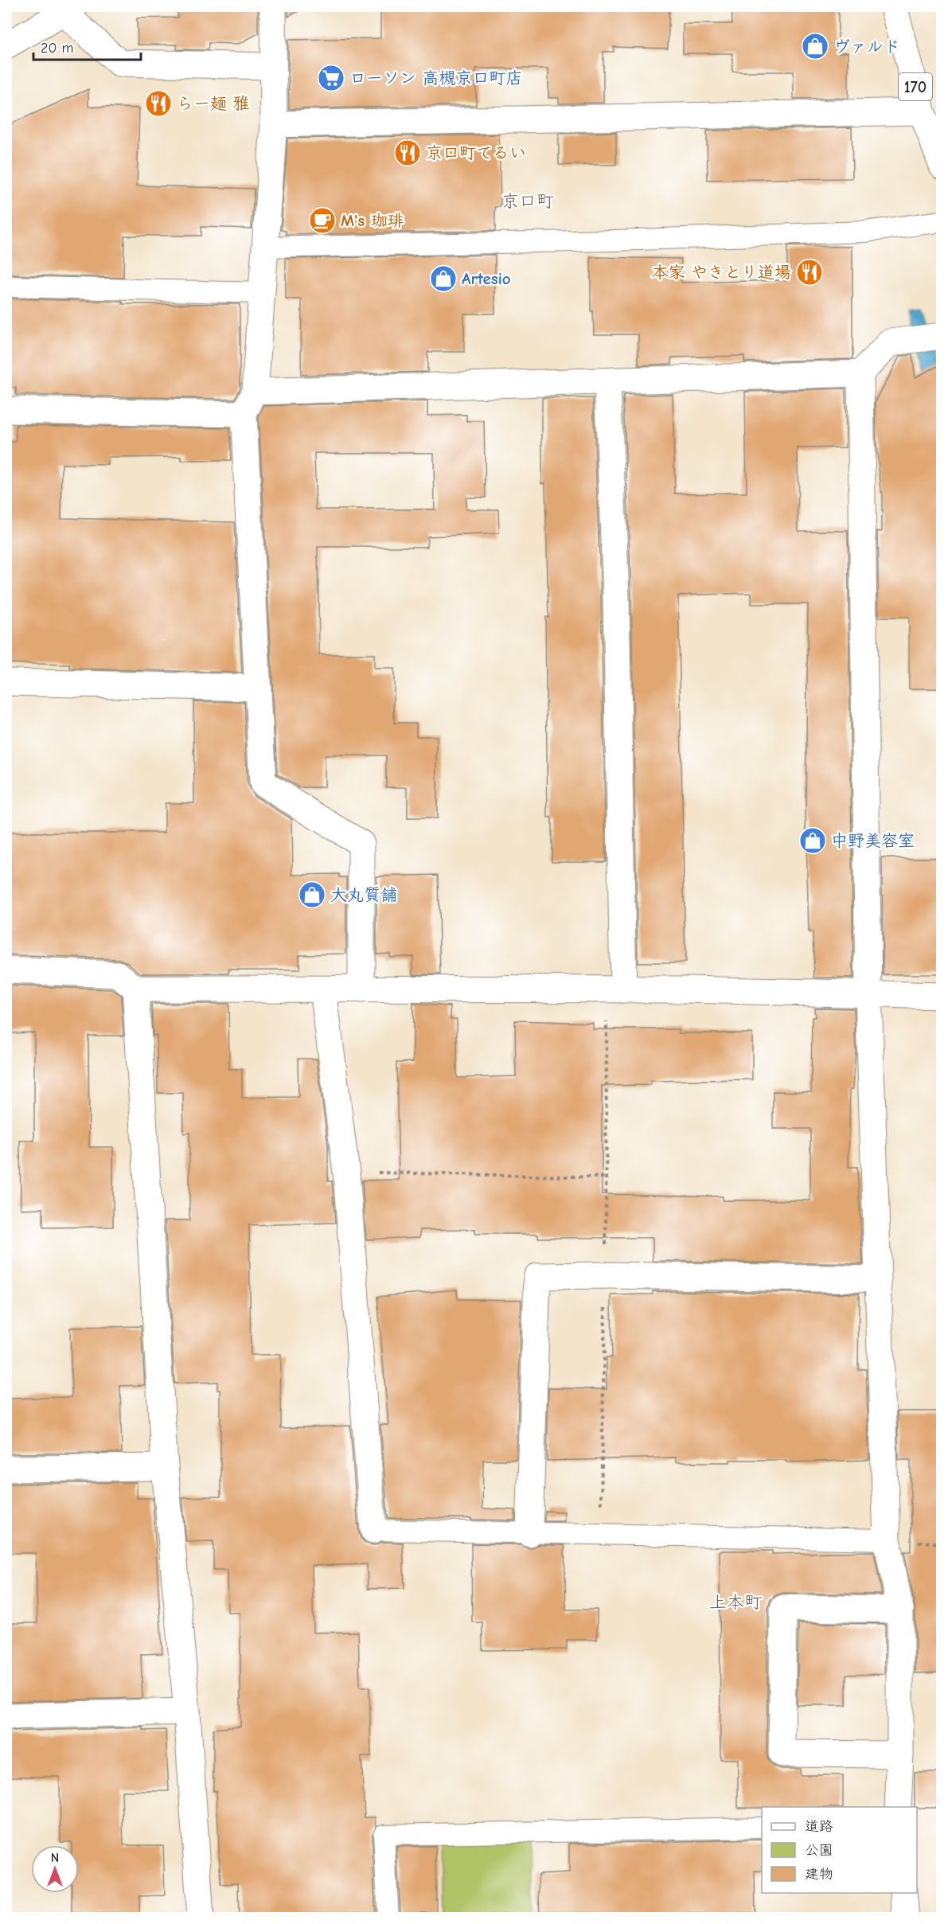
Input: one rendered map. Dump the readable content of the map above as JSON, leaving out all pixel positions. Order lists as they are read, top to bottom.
{
  "streets": {
    "main road": ["170"]
  },
  "districts": ["京口町", "上本町"],
  "places": {
    "shop": [
      "ヴァルド",
      "Artesio",
      "中野美容室",
      "大丸質舗"
    ],
    "supermarket": ["ローソン 高槻京口町店"],
    "restaurant": ["らー麺 雅", "京口町てるい", "本家 やきとり道場"],
    "cafe": ["M's 珈琲"]
  },
  "legend": ["道路", "公園", "建物"],
  "scale_bar": "20 m",
  "north": "top"
}
